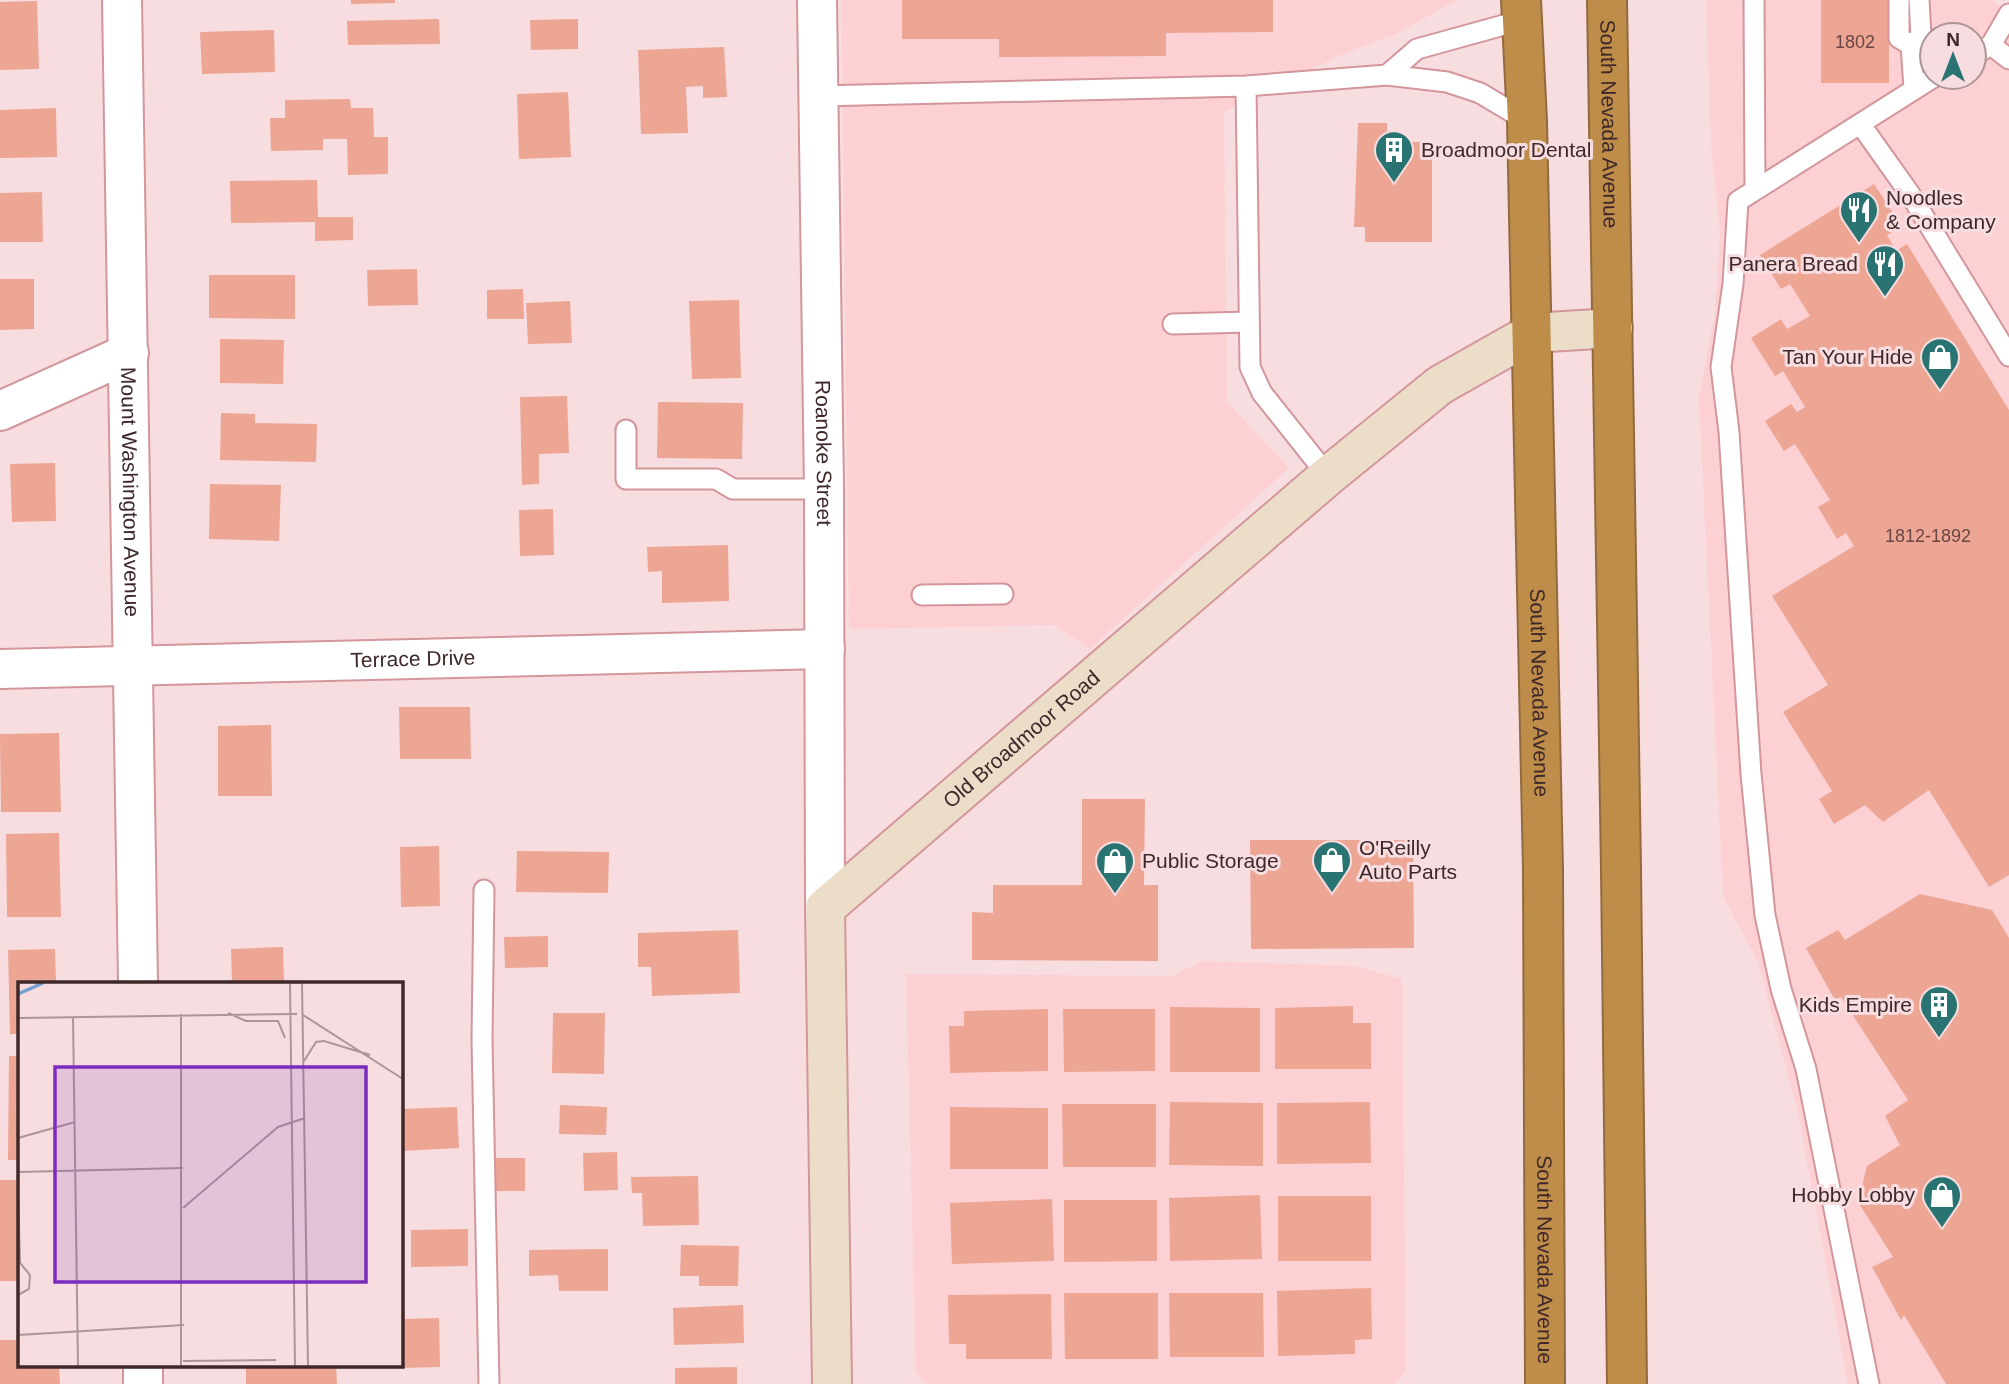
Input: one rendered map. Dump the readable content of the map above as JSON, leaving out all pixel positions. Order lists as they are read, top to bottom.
{
  "streets": {
    "highway": ["South Nevada Avenue"],
    "street": [
      "Roanoke Street",
      "Mount Washington Avenue",
      "Terrace Drive",
      "Old Broadmoor Road"
    ]
  },
  "crossings": [
    ["South Nevada Avenue", "Old Broadmoor Road"],
    ["Roanoke Street", "Terrace Drive"],
    ["Roanoke Street", "Old Broadmoor Road"],
    ["Mount Washington Avenue", "Terrace Drive"]
  ],
  "places": {
    "building": ["Broadmoor Dental", "Kids Empire"],
    "restaurant": ["Noodles & Company", "Panera Bread"],
    "shop": [
      "Tan Your Hide",
      "O'Reilly Auto Parts",
      "Public Storage",
      "Hobby Lobby"
    ]
  },
  "house_numbers": ["1802", "1812-1892"],
  "north": "top"
}
